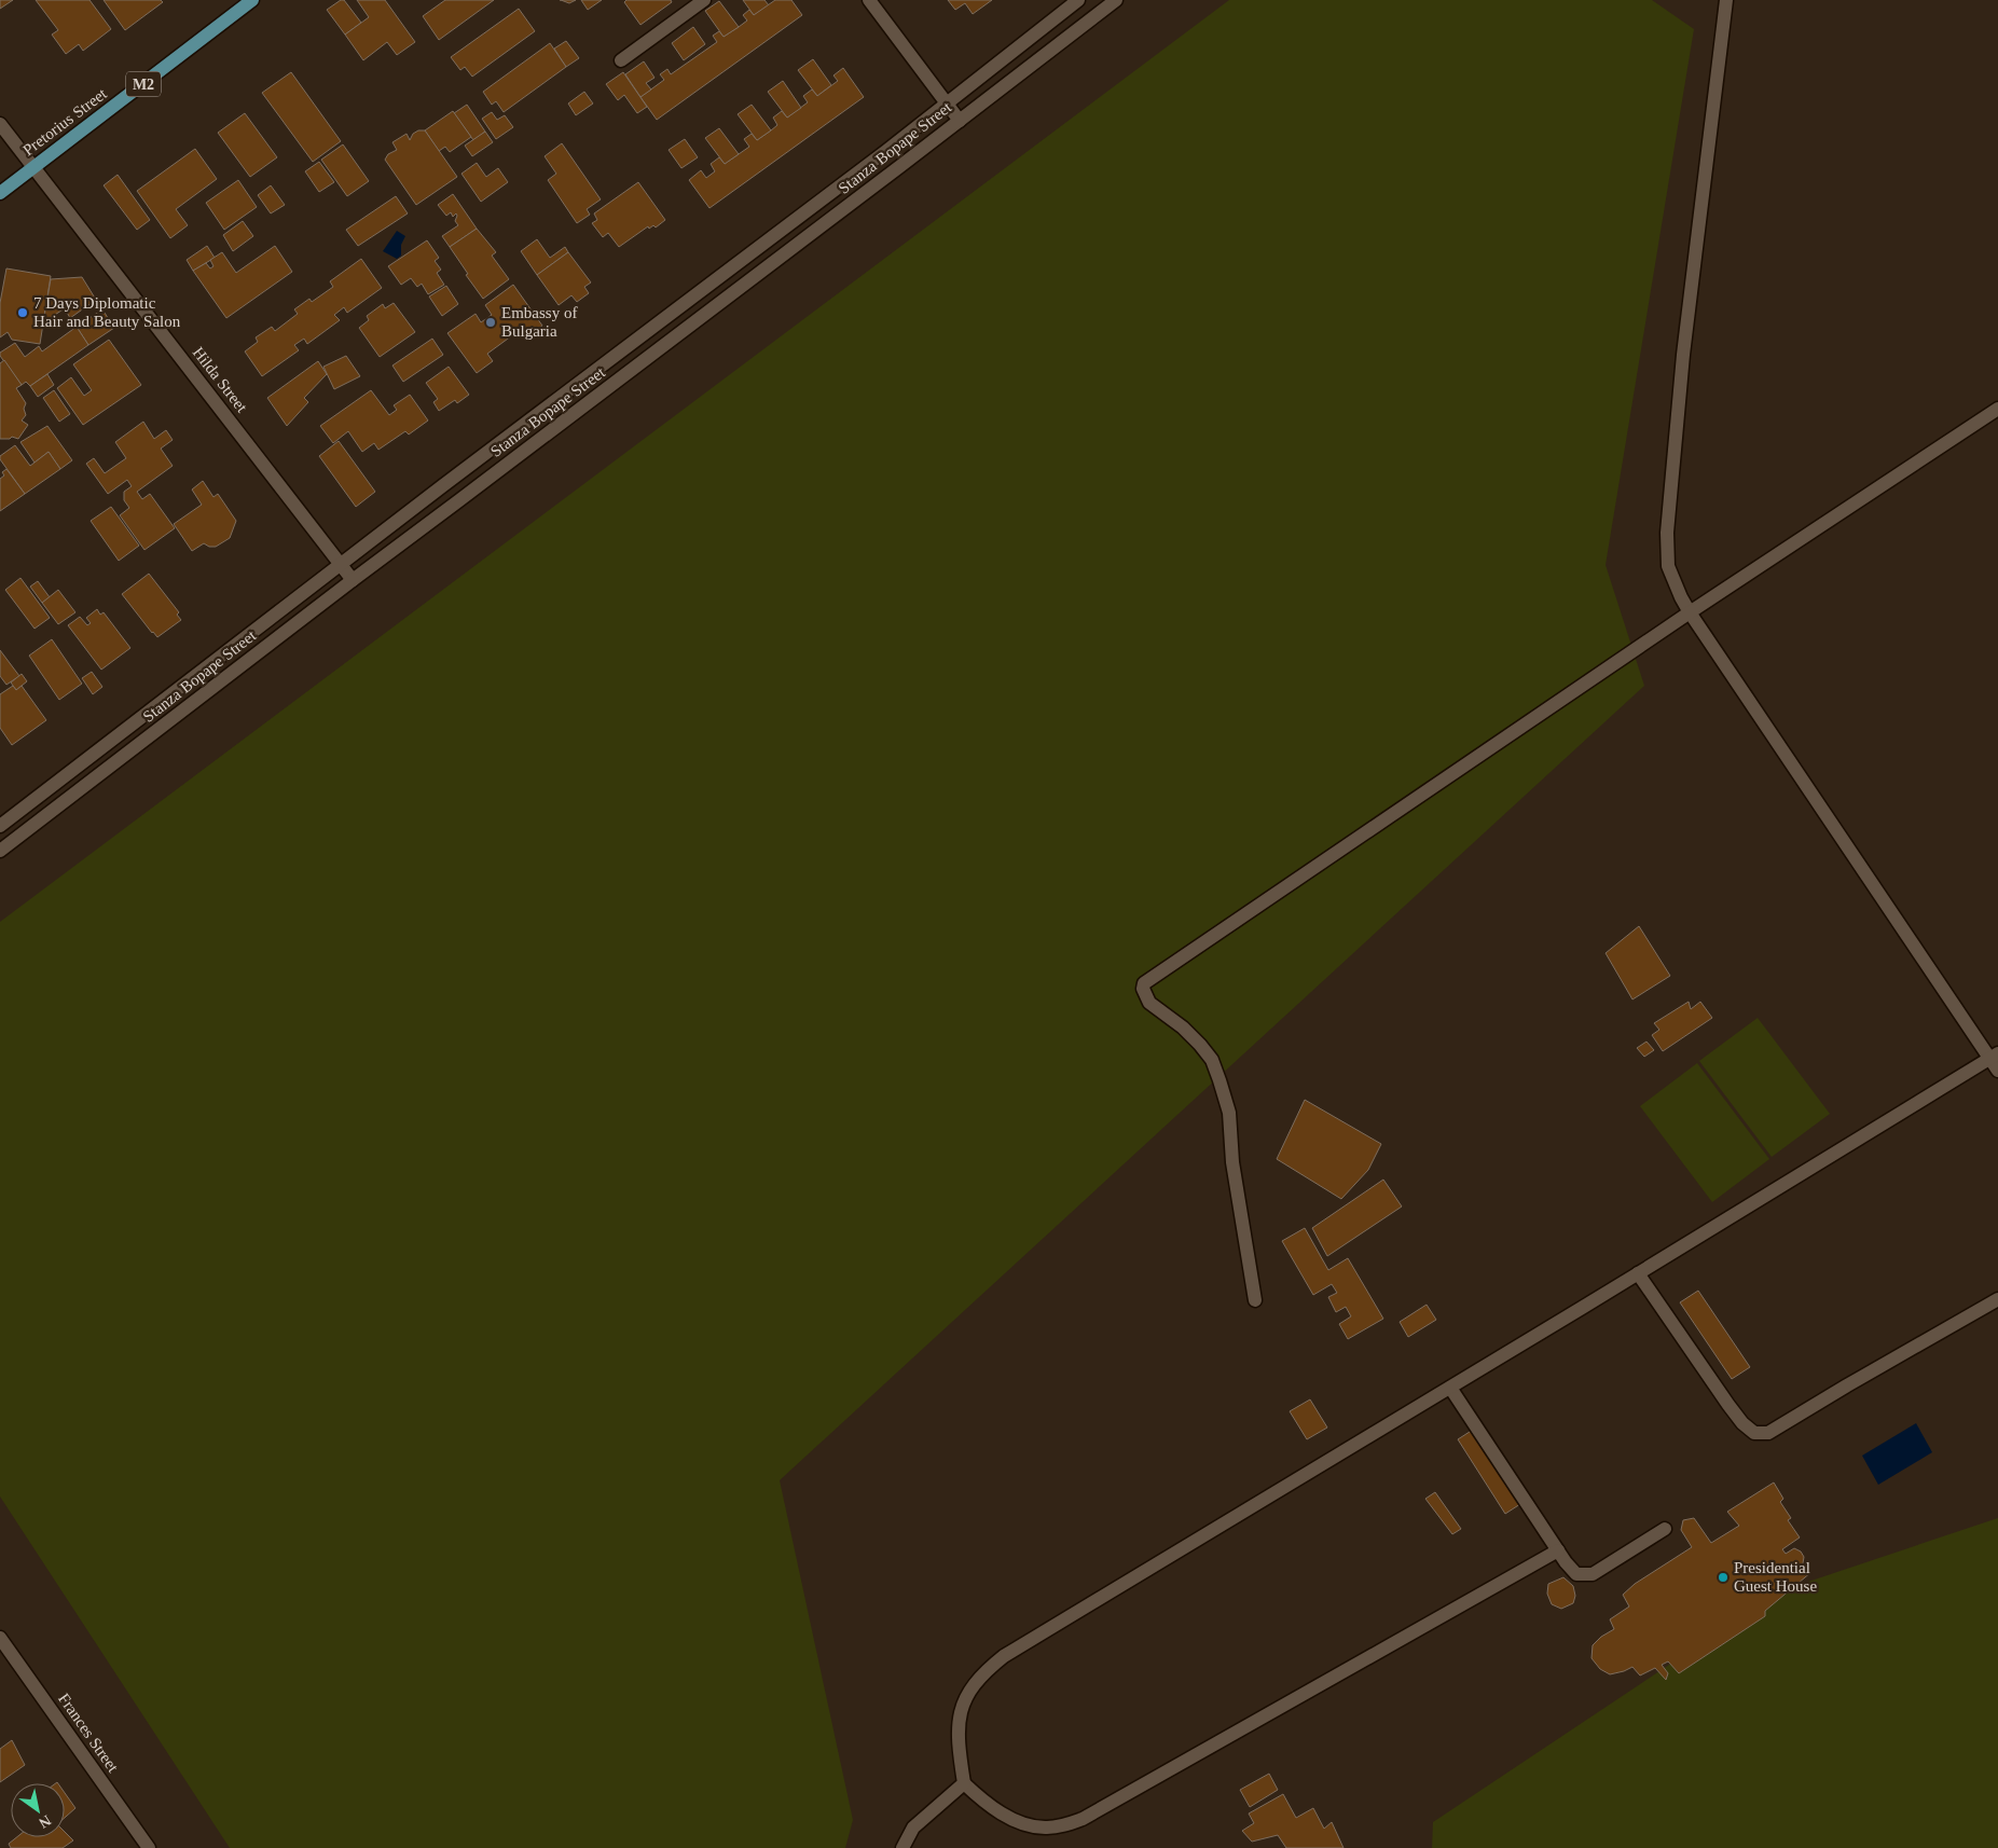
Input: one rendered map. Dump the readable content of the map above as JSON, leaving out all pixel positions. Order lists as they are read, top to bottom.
{
  "streets": {
    "main road": ["M2", "Pretorius Street"],
    "street": ["Stanza Bopape Street", "Hilda Street", "Frances Street"]
  },
  "crossings": [
    ["Pretorius Street", "Hilda Street"],
    ["Stanza Bopape Street", "Hilda Street"]
  ],
  "places": ["7 Days Diplomatic Hair and Beauty Salon", "Embassy of Bulgaria", "Presidential Guest House"],
  "north": "bottom right"
}
